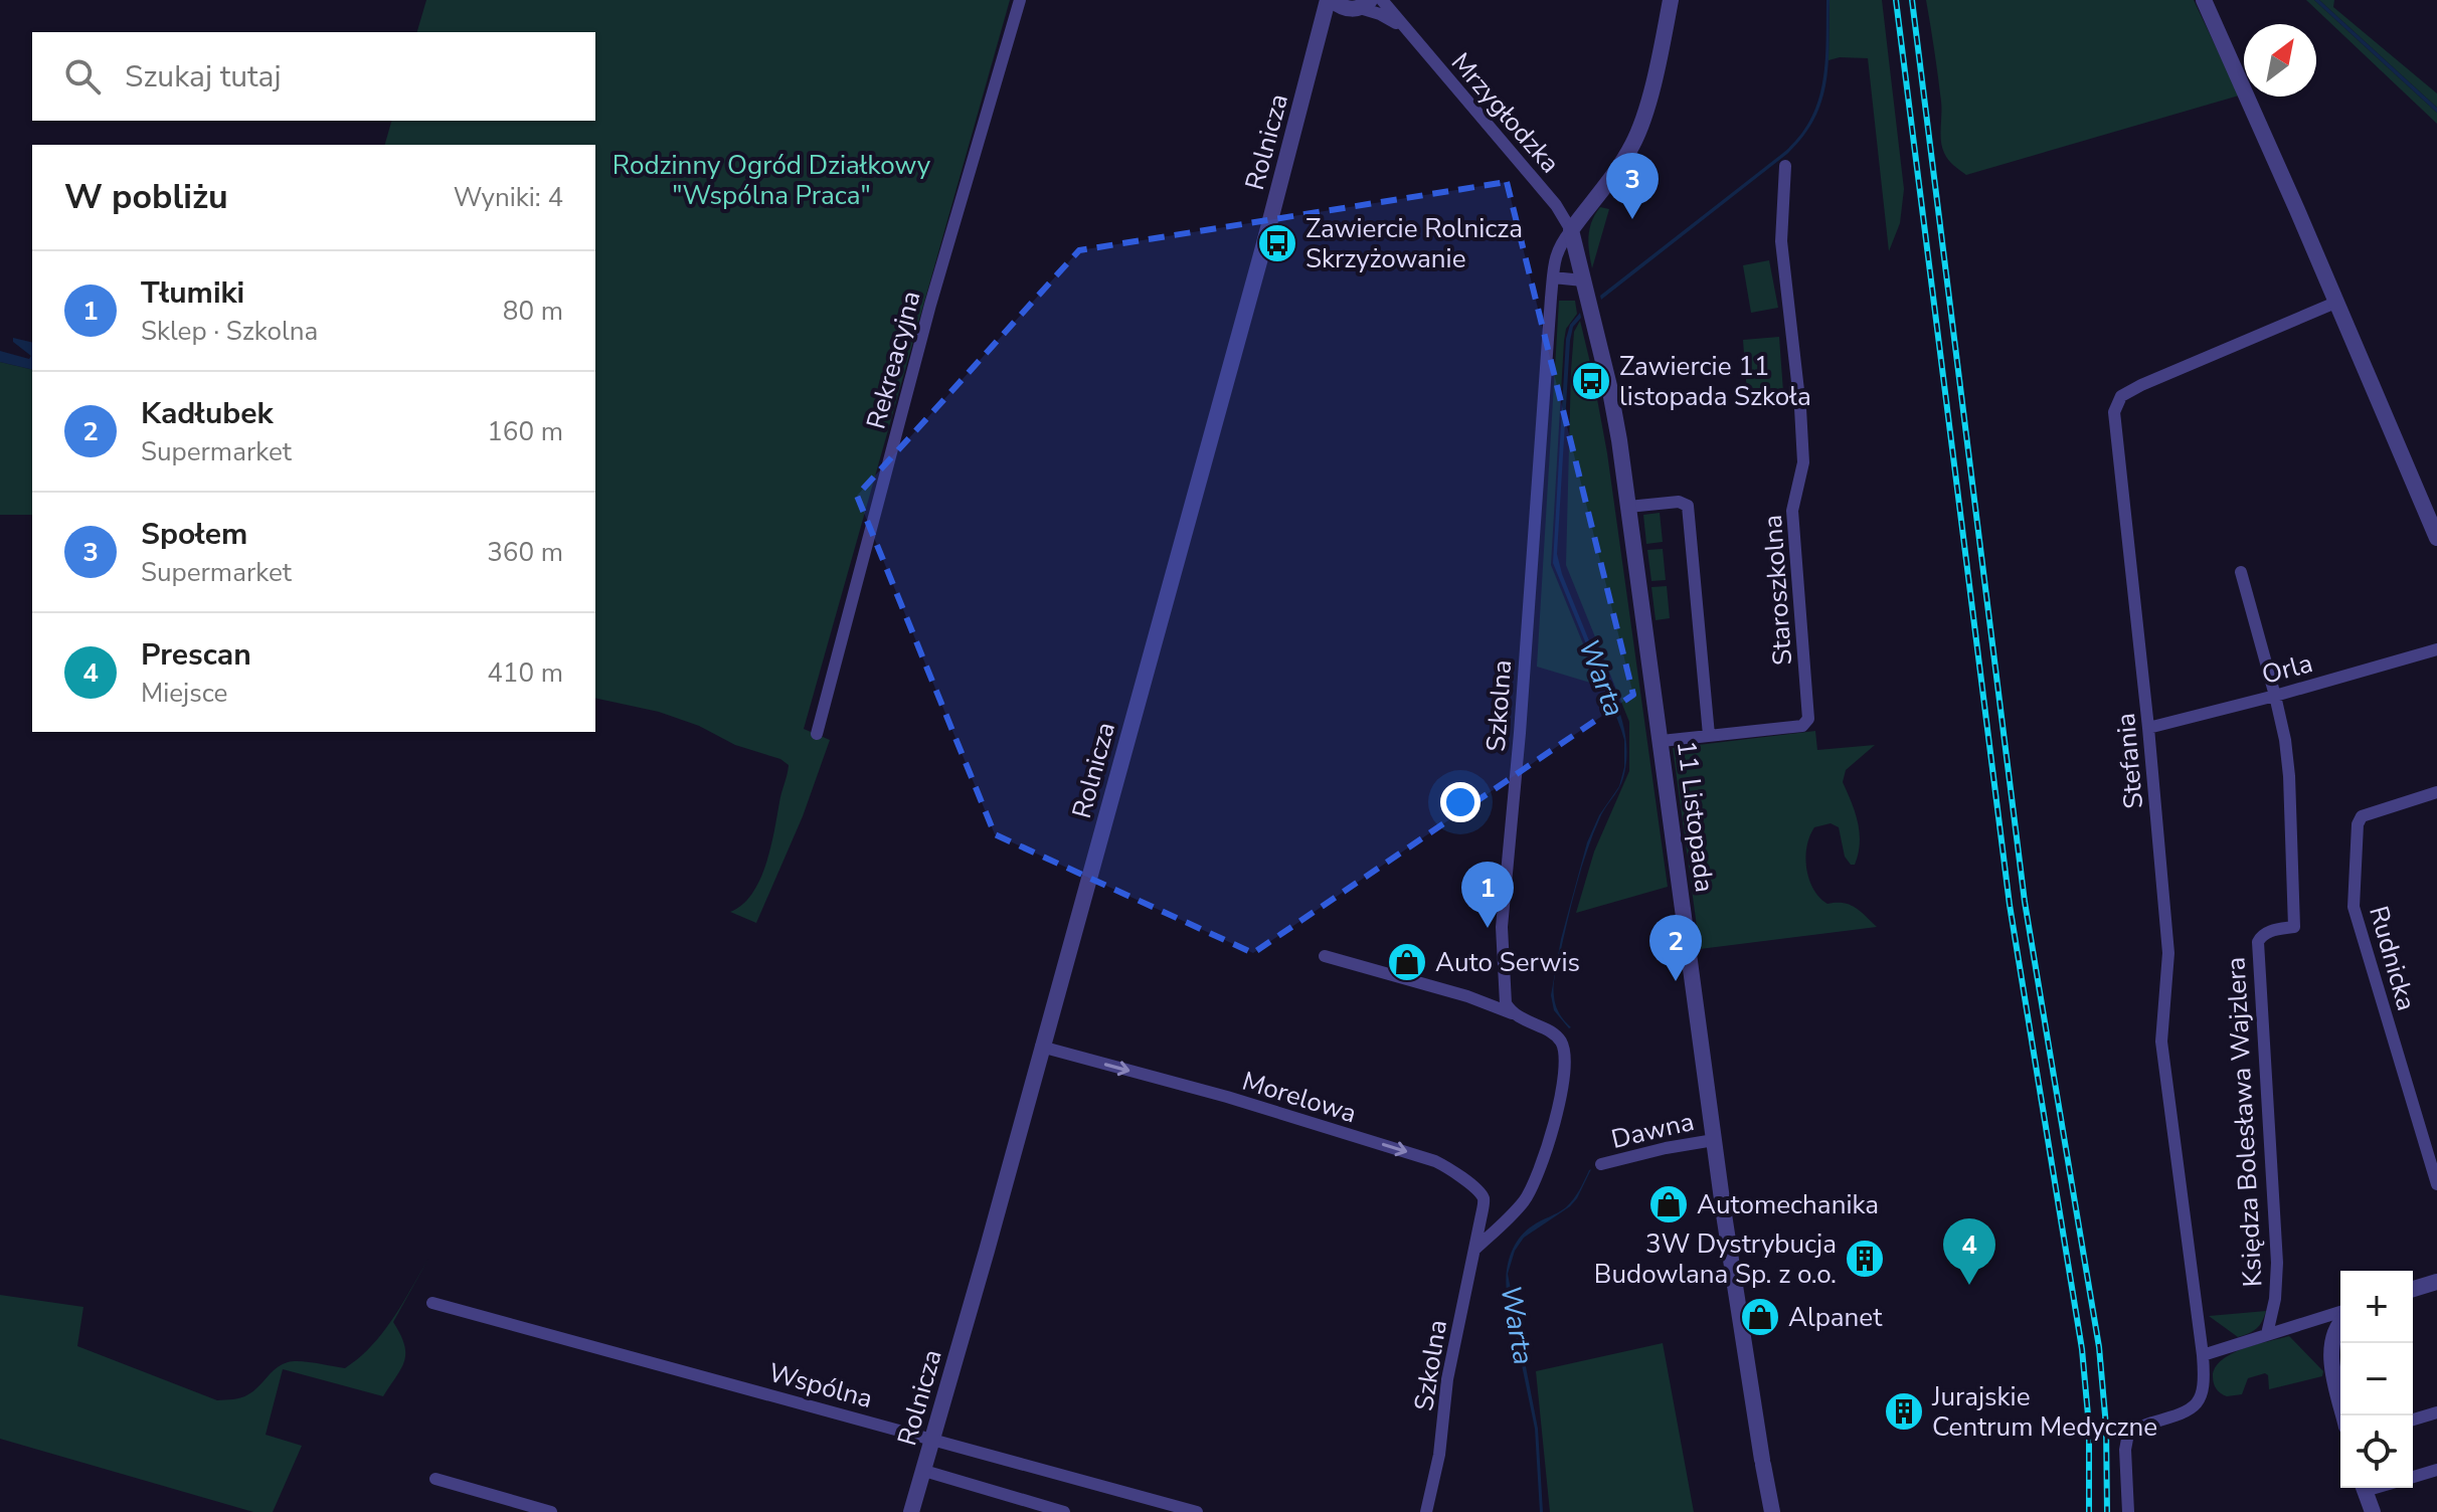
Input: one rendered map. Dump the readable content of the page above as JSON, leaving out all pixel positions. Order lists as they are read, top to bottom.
{
  "streets": {
    "street": [
      "Mrzygłodzka",
      "Rolnicza",
      "Rekreacyjna",
      "Staroszkolna",
      "Orla",
      "Szkolna",
      "Stefania",
      "11 Listopada",
      "Rudnicka",
      "Morelowa",
      "Księdza Bolesława Wajzlera",
      "Dawna",
      "Wspólna"
    ]
  },
  "crossings": [
    ["Mrzygłodzka", "Rolnicza"],
    ["Mrzygłodzka", "Szkolna"],
    ["Mrzygłodzka", "11 Listopada"],
    ["Rolnicza", "Morelowa"],
    ["Rolnicza", "Wspólna"],
    ["Staroszkolna", "11 Listopada"],
    ["Orla", "Stefania"],
    ["Orla", "Księdza Bolesława Wajzlera"],
    ["Szkolna", "11 Listopada"],
    ["Szkolna", "Morelowa"],
    ["11 Listopada", "Dawna"]
  ],
  "one_way": ["Morelowa"],
  "water": ["Warta"],
  "parks": ["Rodzinny Ogród Działkowy \"Wspólna Praca\""],
  "places": {
    "bus stop": ["Zawiercie Rolnicza Skrzyżowanie", "Zawiercie 11 listopada Szkoła"],
    "shop": ["Auto Serwis", "Automechanika", "Alpanet"],
    "building": ["3W Dystrybucja Budowlana Sp. z o.o.", "Jurajskie Centrum Medyczne"]
  },
  "north": "top right",
  "page": {
    "search": "Szukaj tutaj",
    "heading": ["W pobliżu", "Wyniki: 4"],
    "pins": [
      "3",
      "1",
      "2",
      "4"
    ],
    "list": [
      {
        "mark": "1",
        "name": "Tłumiki",
        "note": "Sklep · Szkolna",
        "value": "80 m"
      },
      {
        "mark": "2",
        "name": "Kadłubek",
        "note": "Supermarket",
        "value": "160 m"
      },
      {
        "mark": "3",
        "name": "Społem",
        "note": "Supermarket",
        "value": "360 m"
      },
      {
        "mark": "4",
        "name": "Prescan",
        "note": "Miejsce",
        "value": "410 m"
      }
    ],
    "map_buttons": ["+", "−"]
  }
}
